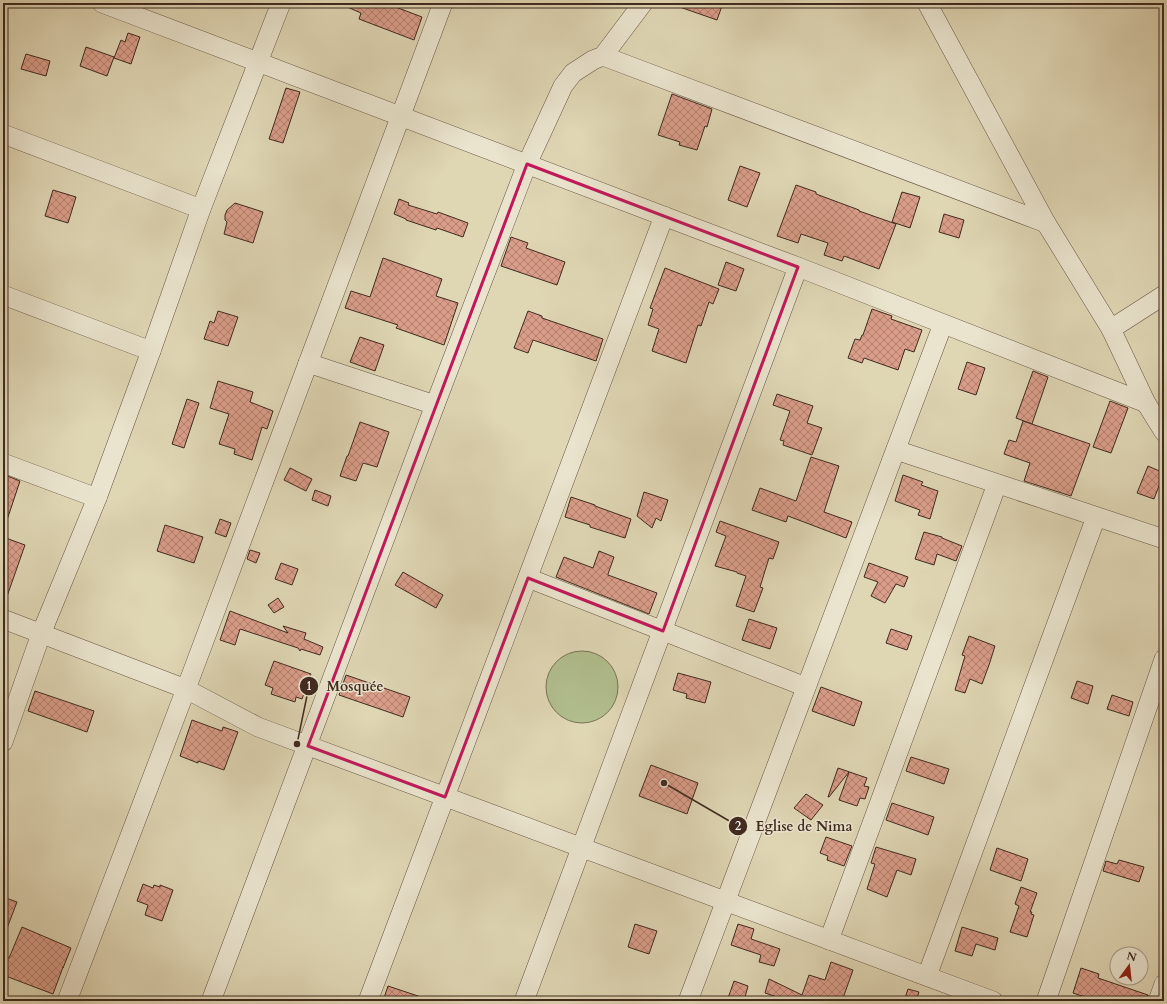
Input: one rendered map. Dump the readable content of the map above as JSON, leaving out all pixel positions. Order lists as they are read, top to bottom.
{
  "places": ["Mosquée", "Eglise de Nima"],
  "north": "top"
}
